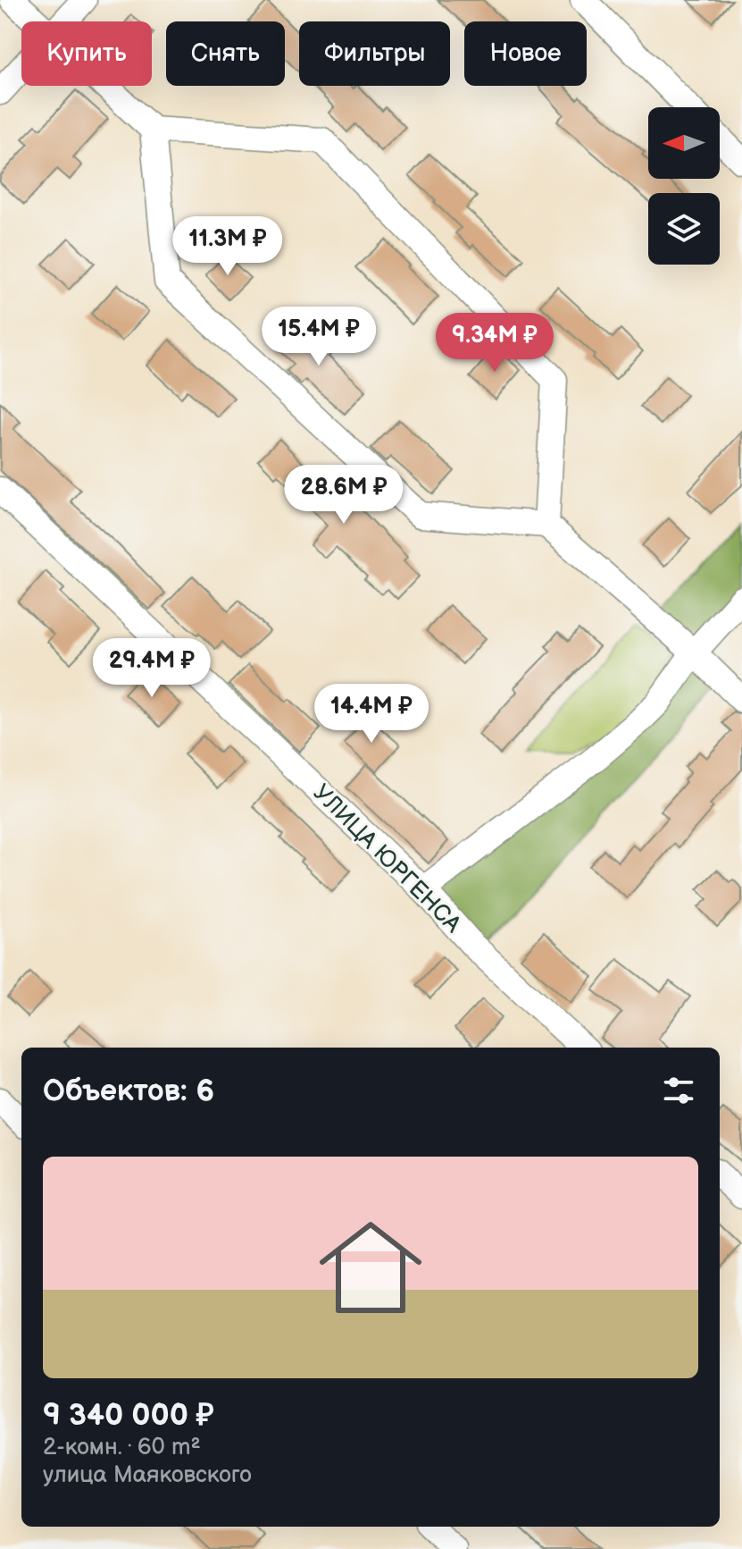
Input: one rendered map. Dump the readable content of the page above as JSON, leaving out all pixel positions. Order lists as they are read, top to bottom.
{
  "streets": {
    "street": ["УЛИЦА ЮРГЕНСА"]
  },
  "north": "left",
  "page": {
    "chip": [
      "Купить",
      "Снять",
      "Фильтры",
      "Новое"
    ],
    "price": [
      "11.3M ₽",
      "15.4M ₽",
      "9.34M ₽",
      "28.6M ₽",
      "29.4M ₽",
      "14.4M ₽"
    ],
    "heading": "Объектов: 6",
    "list": [
      {
        "name": "9 340 000 ₽",
        "note": "2-комн. · 60 m² · улица Маяковского"
      }
    ]
  }
}
